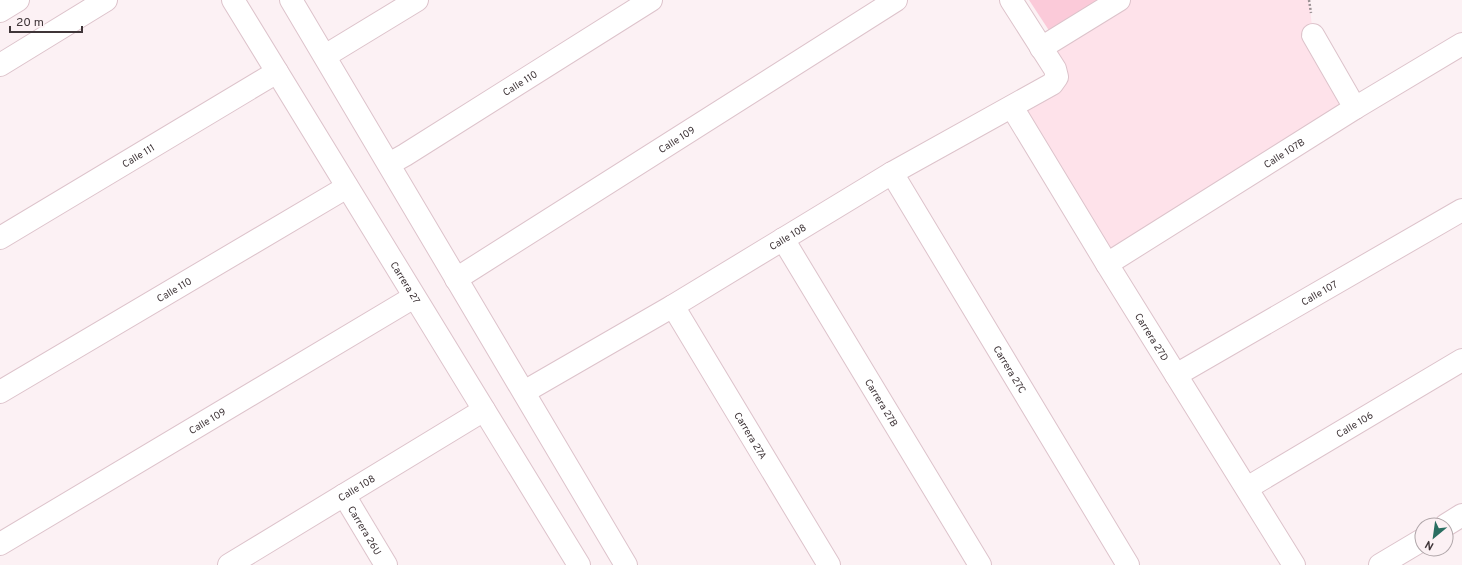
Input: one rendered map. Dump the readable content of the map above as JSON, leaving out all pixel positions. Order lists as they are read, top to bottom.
{
  "streets": {
    "street": [
      "Calle 110",
      "Calle 109",
      "Calle 107B",
      "Calle 111",
      "Calle 108",
      "Carrera 27",
      "Calle 107",
      "Carrera 27D",
      "Carrera 27C",
      "Carrera 27B",
      "Calle 106",
      "Carrera 27A",
      "Carrera 26U"
    ]
  },
  "crossings": [
    ["Calle 110", "Carrera 27"],
    ["Calle 109", "Carrera 27"],
    ["Calle 107B", "Carrera 27D"],
    ["Calle 111", "Carrera 27"],
    ["Calle 108", "Carrera 27"],
    ["Calle 108", "Carrera 27D"],
    ["Calle 108", "Carrera 27C"],
    ["Calle 108", "Carrera 27B"],
    ["Calle 108", "Carrera 27A"],
    ["Calle 108", "Carrera 26U"],
    ["Calle 107", "Carrera 27D"],
    ["Carrera 27D", "Calle 106"]
  ],
  "scale_bar": "20 m",
  "north": "bottom left"
}
